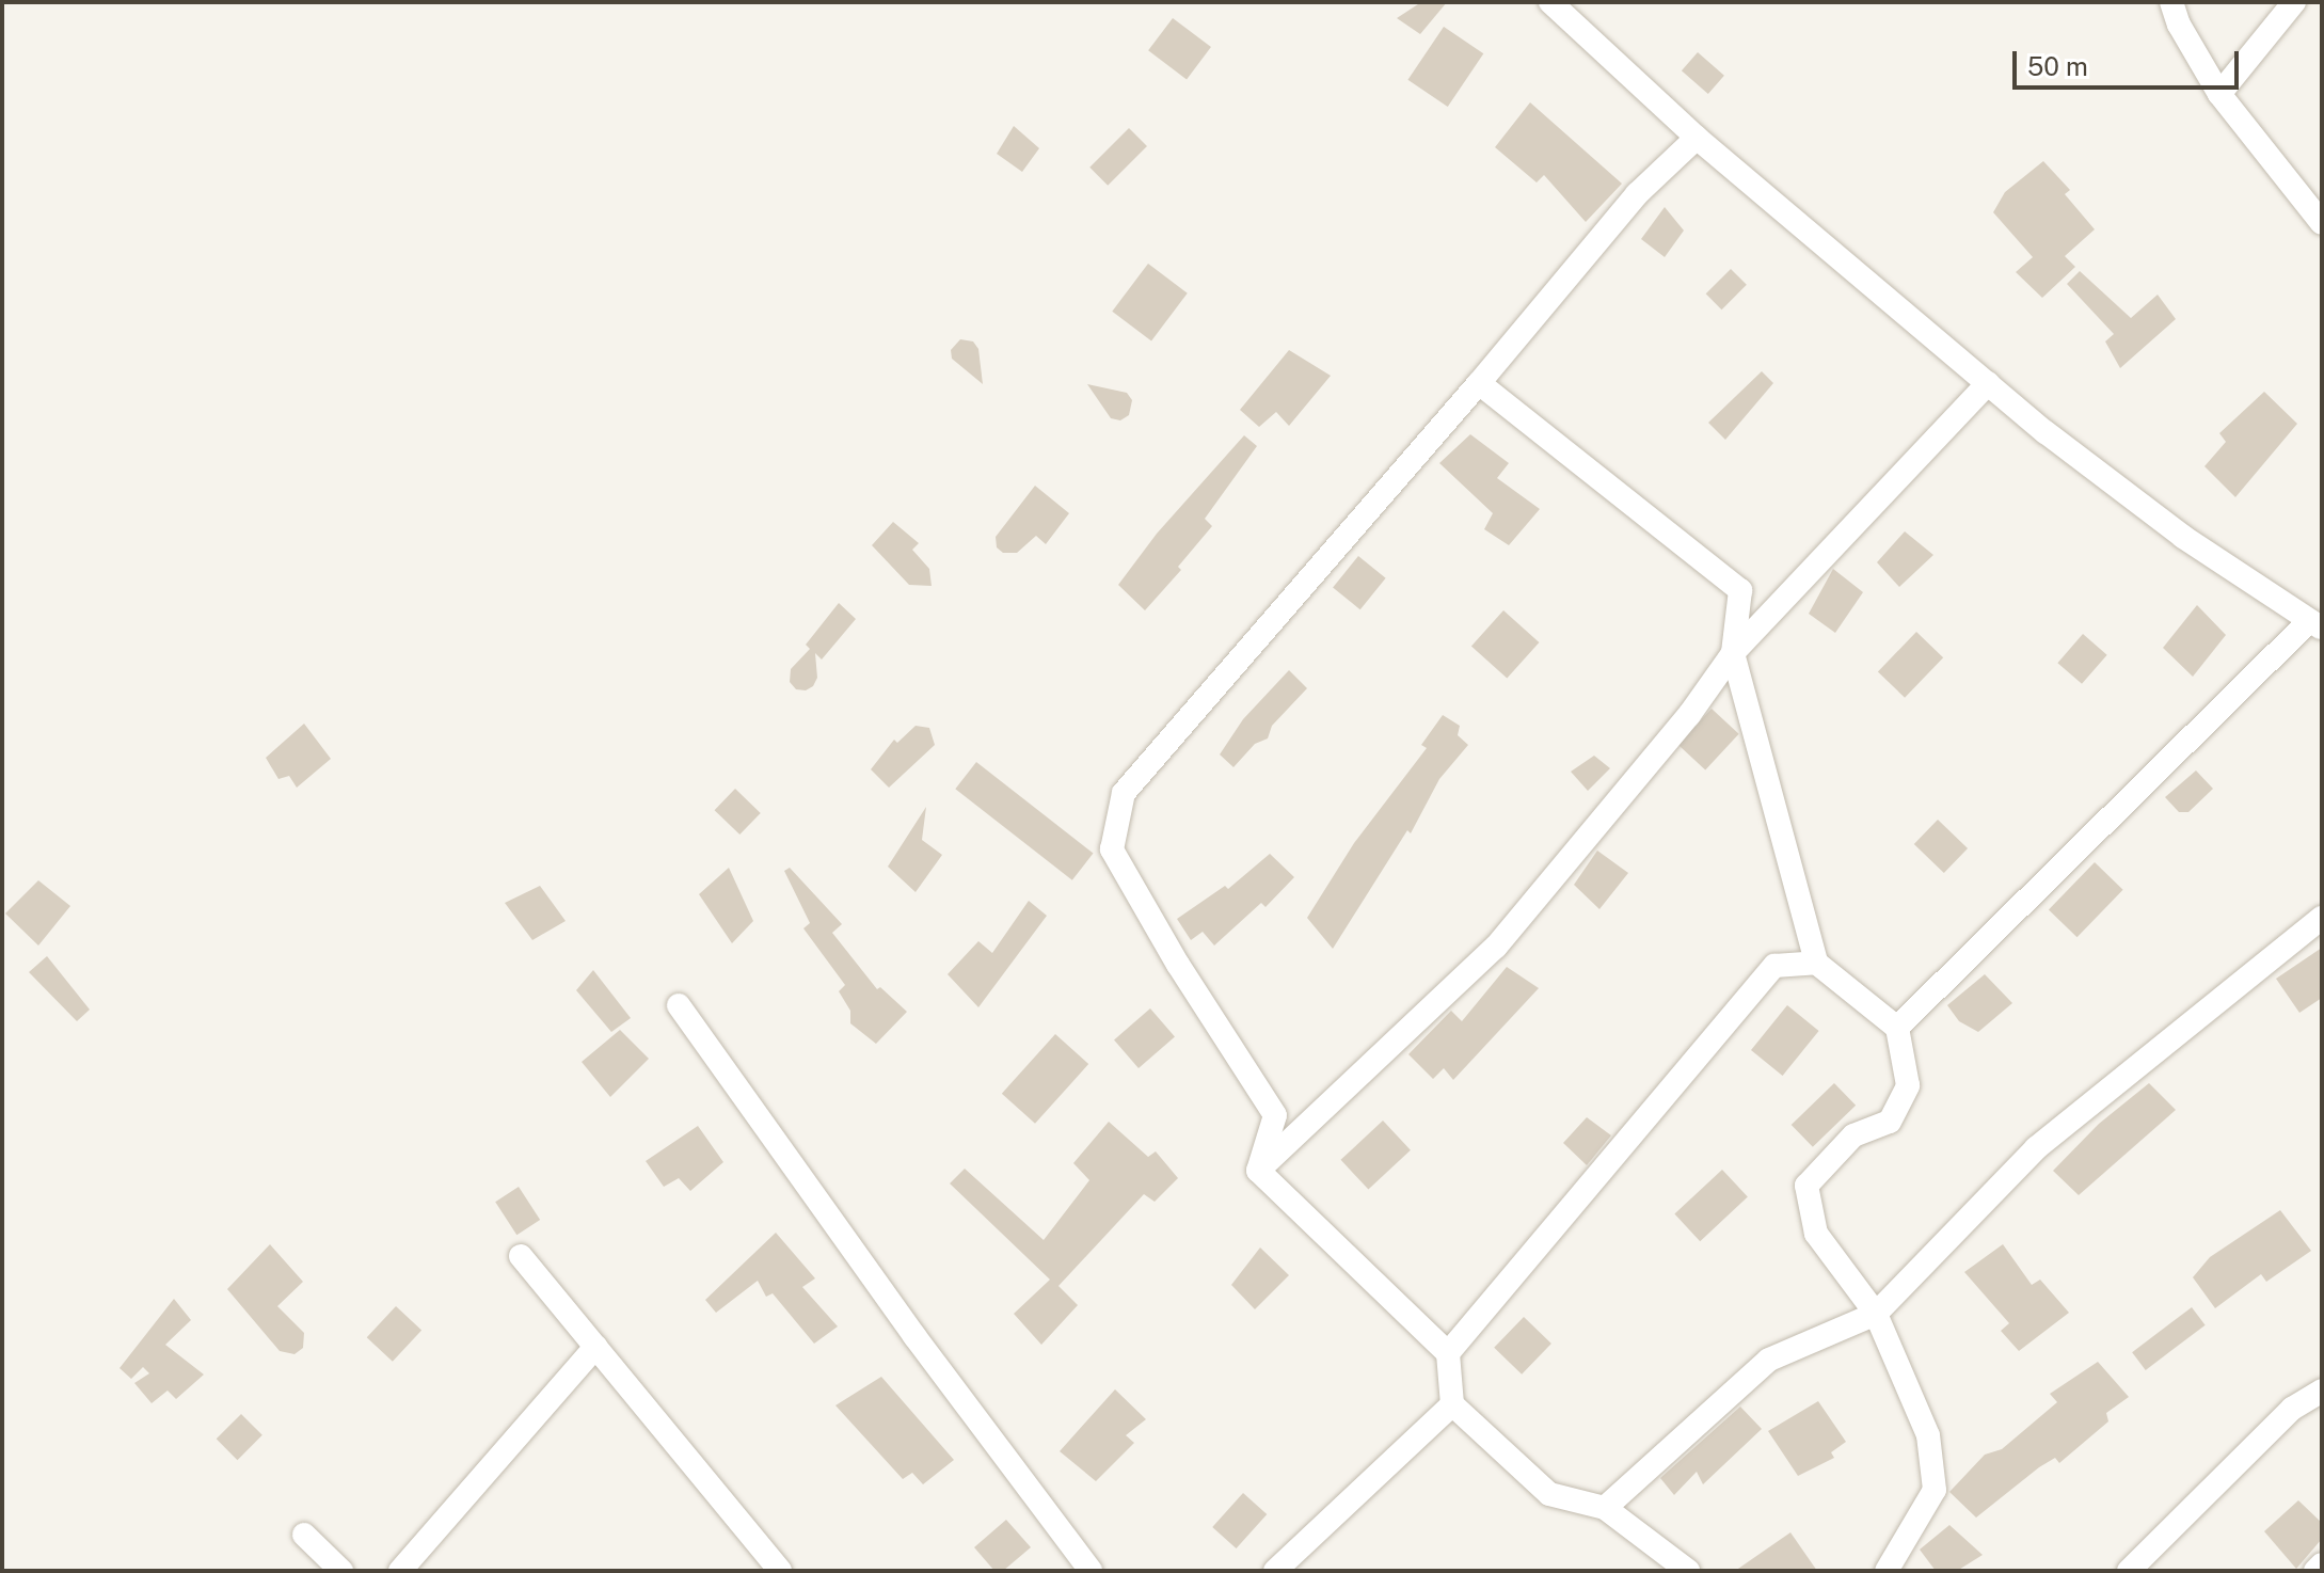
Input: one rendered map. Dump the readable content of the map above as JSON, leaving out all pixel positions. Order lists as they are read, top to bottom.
{
  "scale_bar": "50 m"
}
